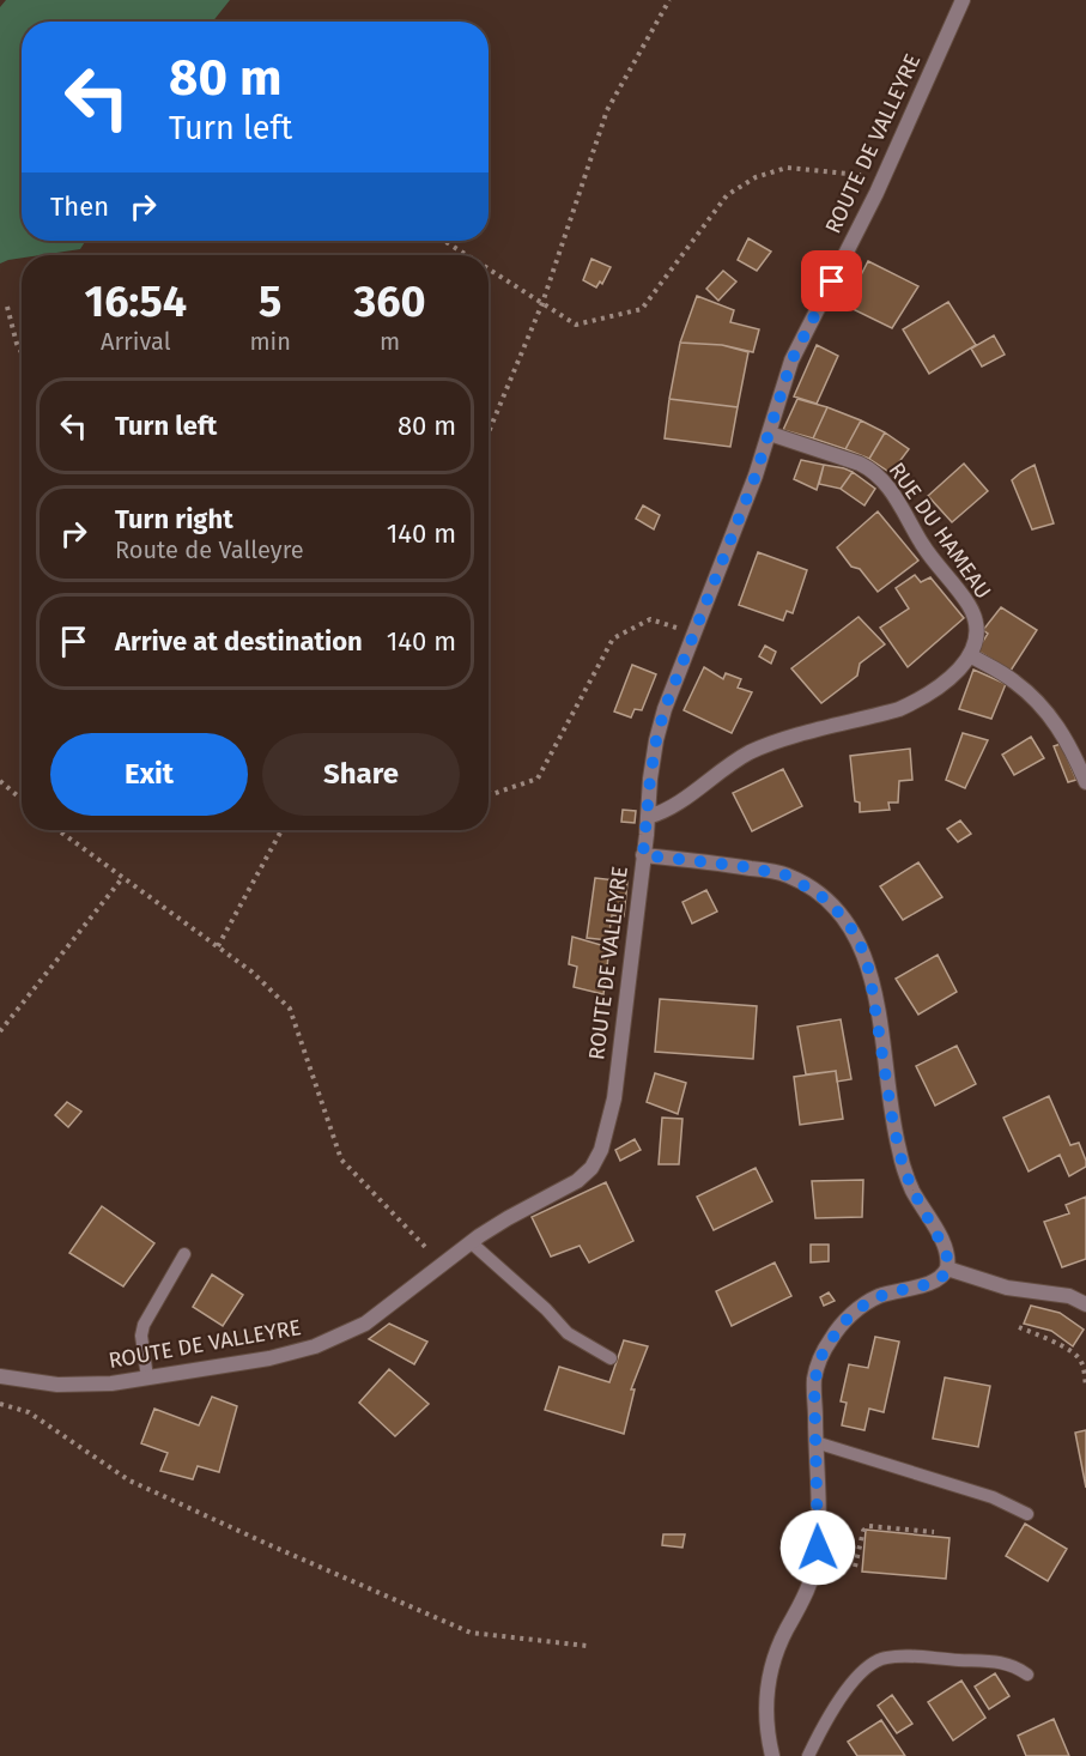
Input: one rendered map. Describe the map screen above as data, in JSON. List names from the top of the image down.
{
  "streets": {
    "street": ["ROUTE DE VALLEYRE", "RUE DU HAMEAU"]
  },
  "crossings": [
    ["ROUTE DE VALLEYRE", "RUE DU HAMEAU"]
  ],
  "page": {
    "turn": ["80 m", "Turn left"],
    "then": "Then",
    "eta": [
      "16:54",
      "Arrival",
      "5",
      "min",
      "360",
      "m"
    ],
    "list": [
      {
        "name": "Turn left",
        "value": "80 m"
      },
      {
        "name": "Turn right",
        "note": "Route de Valleyre",
        "value": "140 m"
      },
      {
        "name": "Arrive at destination",
        "value": "140 m"
      }
    ],
    "buttons": ["Exit", "Share"]
  }
}
